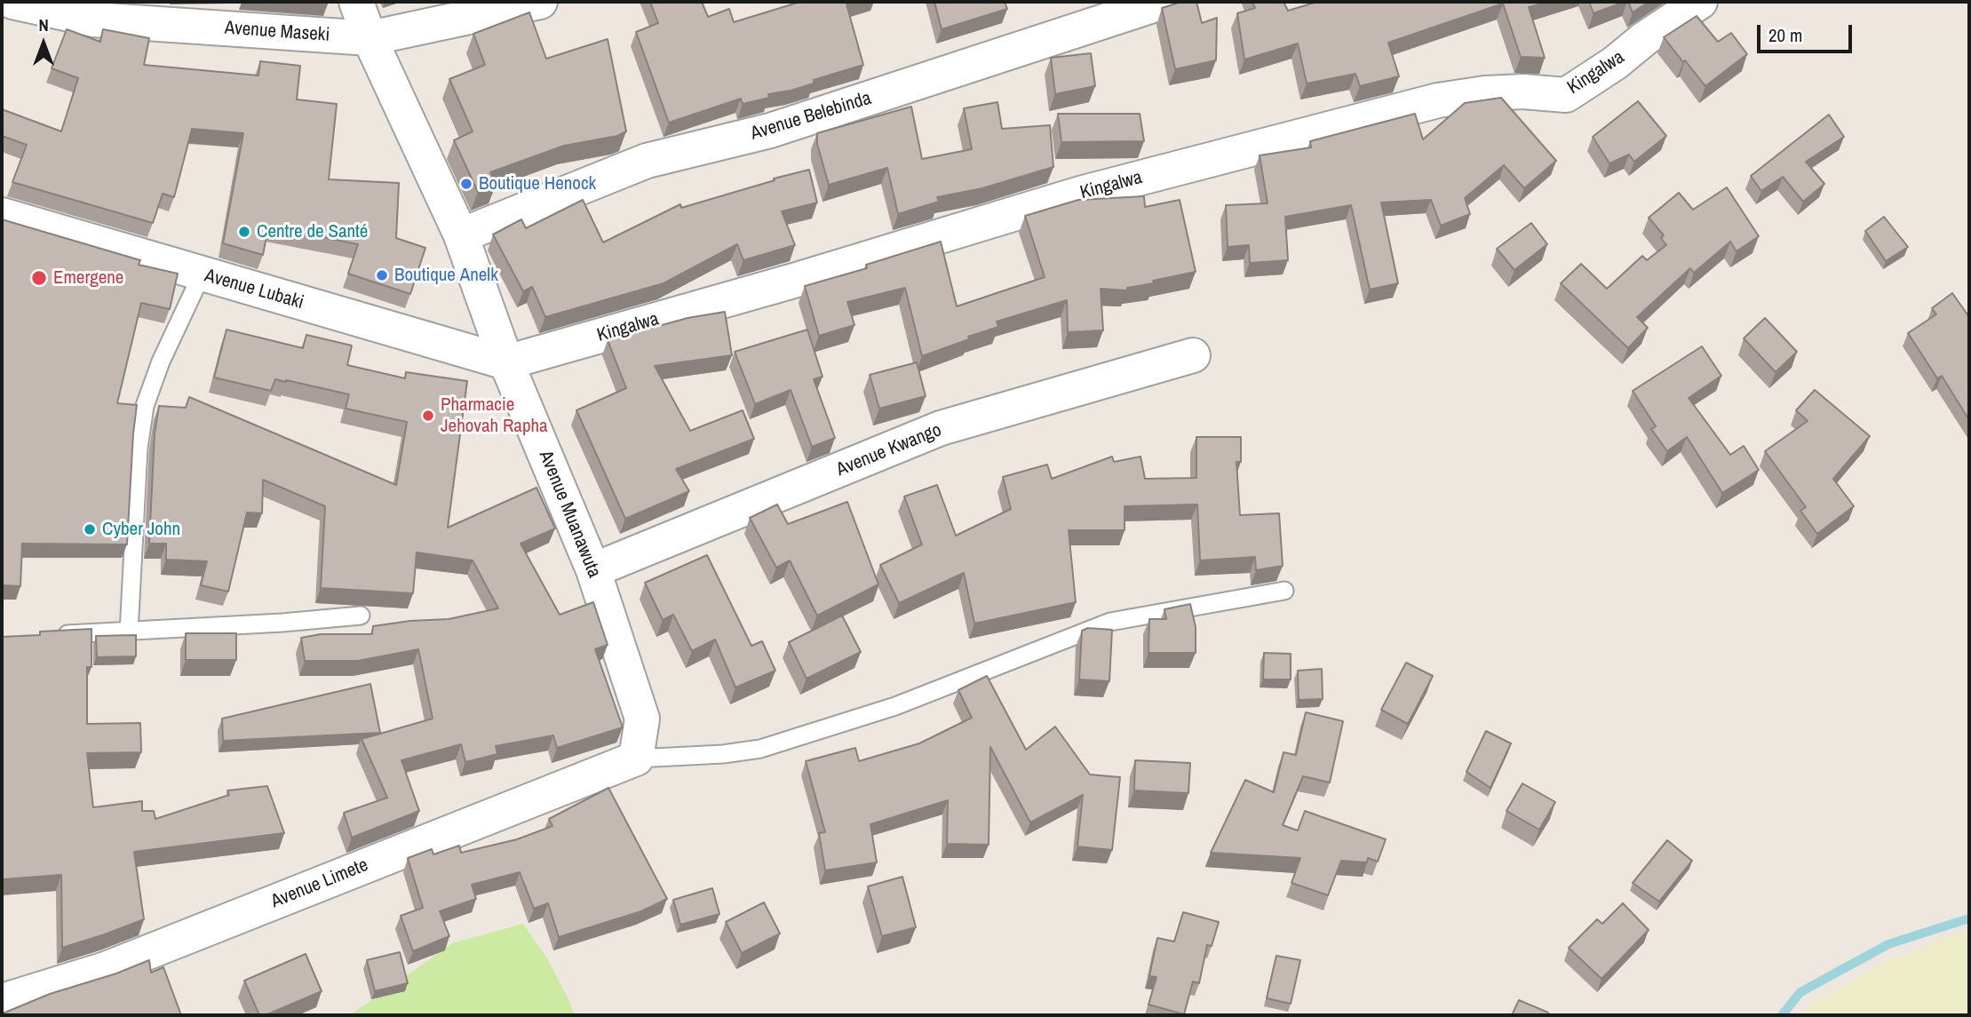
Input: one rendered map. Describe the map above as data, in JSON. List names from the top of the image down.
{
  "streets": {
    "street": [
      "Avenue Maseki",
      "Kingalwa",
      "Avenue Belebinda",
      "Avenue Lubaki",
      "Avenue Kwango",
      "Avenue Muanawuta",
      "Avenue Limete"
    ]
  },
  "crossings": [
    ["Avenue Maseki", "Avenue Muanawuta"],
    ["Kingalwa", "Avenue Lubaki"],
    ["Kingalwa", "Avenue Muanawuta"],
    ["Avenue Belebinda", "Avenue Muanawuta"],
    ["Avenue Lubaki", "Avenue Muanawuta"],
    ["Avenue Kwango", "Avenue Muanawuta"],
    ["Avenue Muanawuta", "Avenue Limete"]
  ],
  "places": [
    "Boutique Henock",
    "Centre de Santé",
    "Boutique Anelk",
    "Emergene",
    "Pharmacie Jehovah Rapha",
    "Cyber John"
  ],
  "scale_bar": "20 m",
  "north": "top"
}
